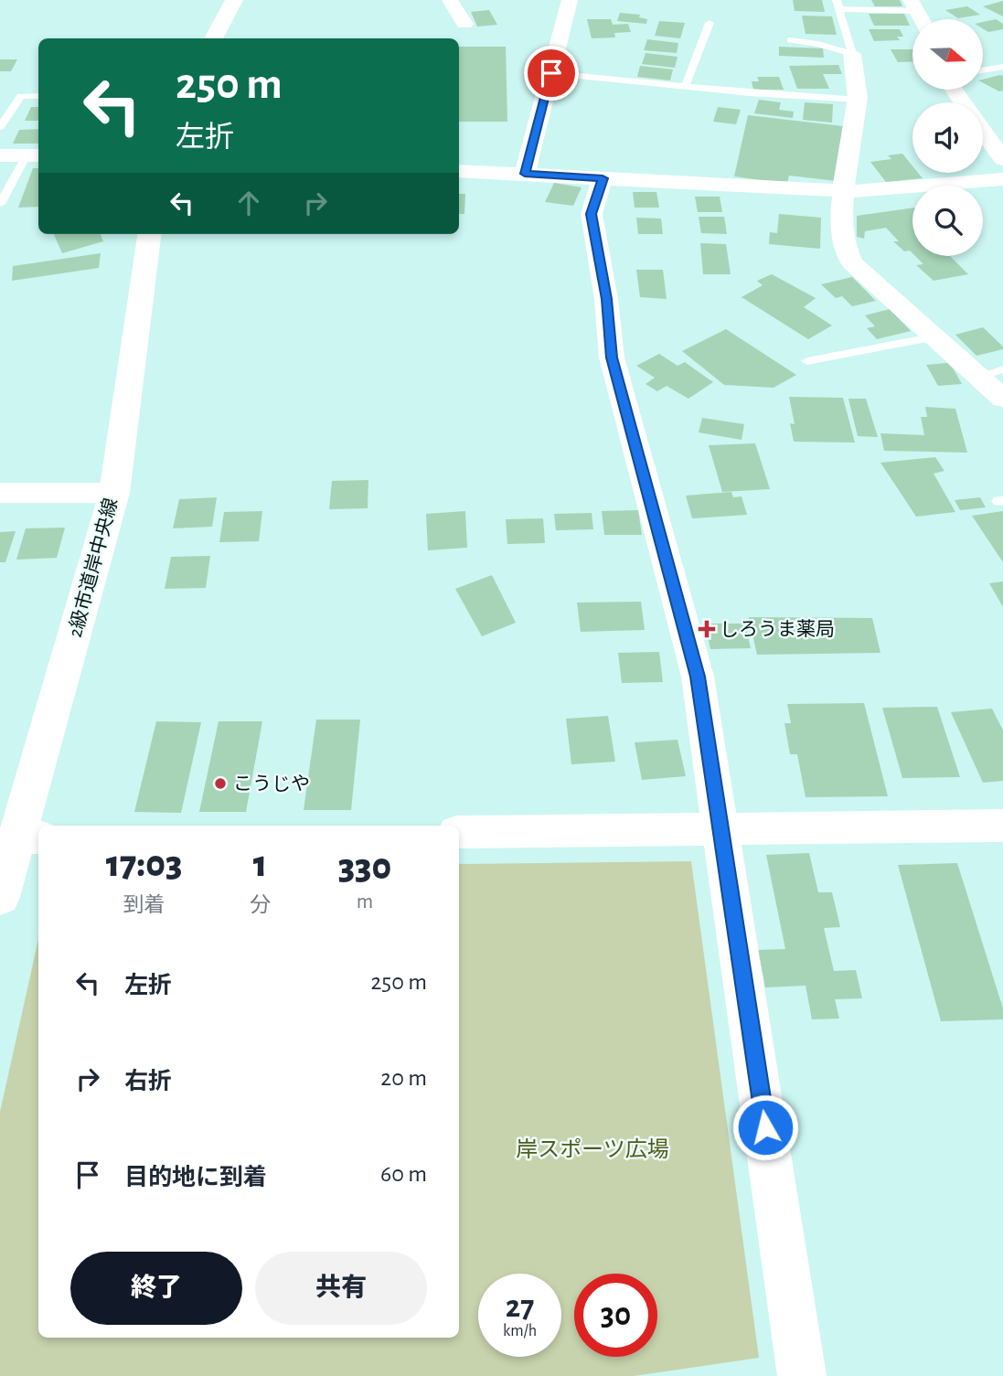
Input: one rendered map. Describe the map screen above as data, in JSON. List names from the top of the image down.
{
  "streets": {
    "street": ["2級市道岸中央線"]
  },
  "parks": ["岸スポーツ広場"],
  "places": {
    "health": ["しろうま薬局"],
    "other": ["こうじや"]
  },
  "north": "right",
  "page": {
    "turn": ["250 m", "左折"],
    "eta": [
      "17:03",
      "到着",
      "1",
      "分",
      "330",
      "m"
    ],
    "list": [
      {
        "name": "左折",
        "value": "250 m"
      },
      {
        "name": "右折",
        "value": "20 m"
      },
      {
        "name": "目的地に到着",
        "value": "60 m"
      }
    ],
    "buttons": ["終了", "共有"],
    "speed": "27 km/h",
    "limit": "30"
  }
}
